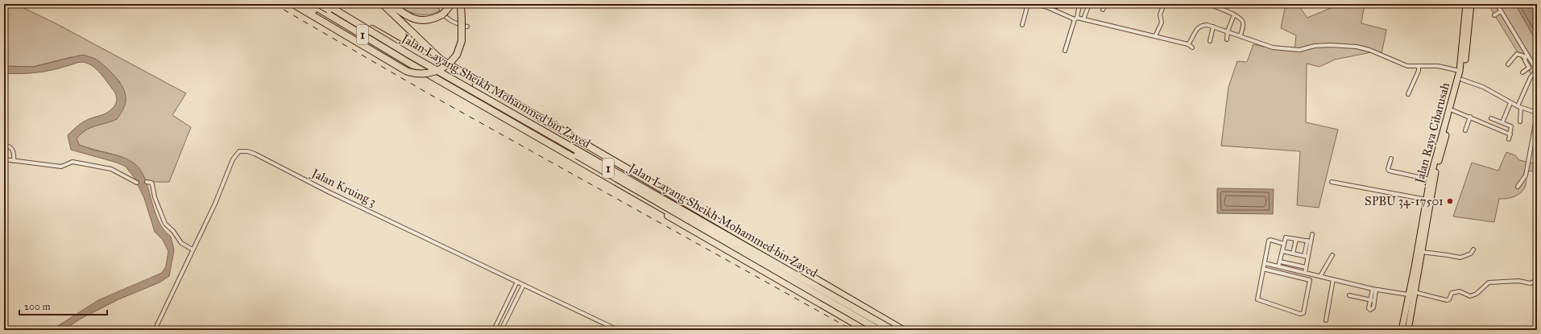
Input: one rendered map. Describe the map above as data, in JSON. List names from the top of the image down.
{
  "streets": {
    "highway": ["1", "Jalan Layang Sheikh Mohammed bin Zayed"],
    "main road": ["Jalan Raya Cibarusah"],
    "street": ["Jalan Kruing 3"]
  },
  "crossings": [
    ["1", "Jalan Layang Sheikh Mohammed bin Zayed"]
  ],
  "places": ["SPBU 34-17501"],
  "scale_bar": "200 m"
}
